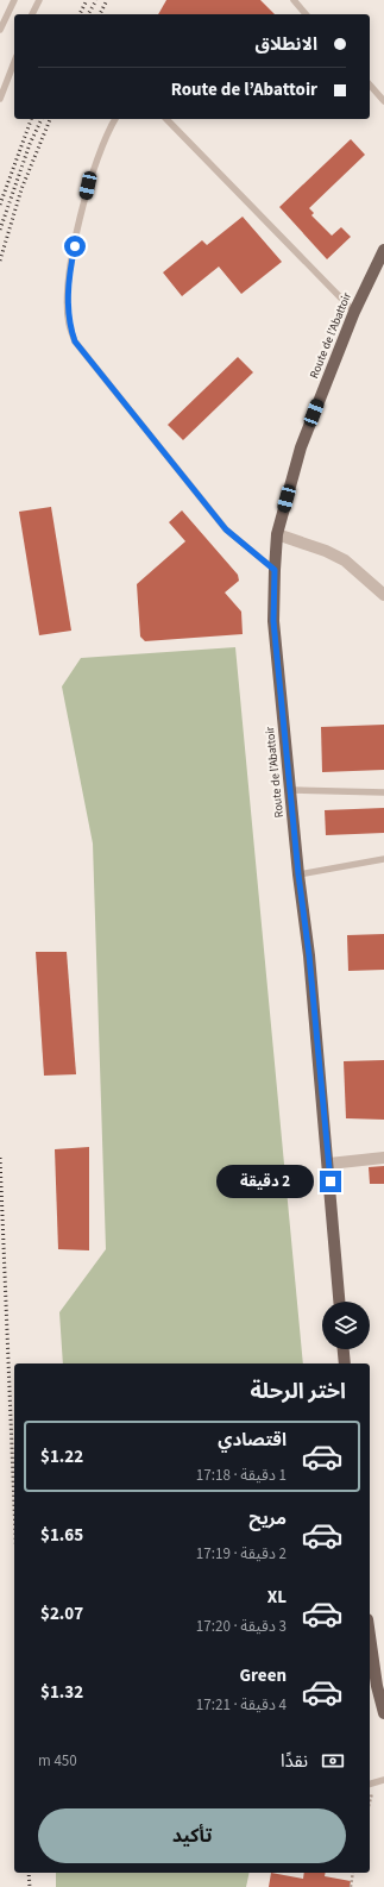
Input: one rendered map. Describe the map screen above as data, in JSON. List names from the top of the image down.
{
  "streets": {
    "main road": ["Route de l’Abattoir"]
  },
  "page": {
    "banner": ["الانطلاق", "Route de l’Abattoir"],
    "bubble": "2 دقيقة",
    "heading": "اختر الرحلة",
    "list": [
      {
        "name": "اقتصادي",
        "note": "1 دقيقة · 17:18",
        "value": "$1.22"
      },
      {
        "name": "مريح",
        "note": "2 دقيقة · 17:19",
        "value": "$1.65"
      },
      {
        "name": "XL",
        "note": "3 دقيقة · 17:20",
        "value": "$2.07"
      },
      {
        "name": "Green",
        "note": "4 دقيقة · 17:21",
        "value": "$1.32"
      }
    ],
    "pay": ["نقدًا", "450 m"],
    "buttons": "تأكيد"
  }
}
